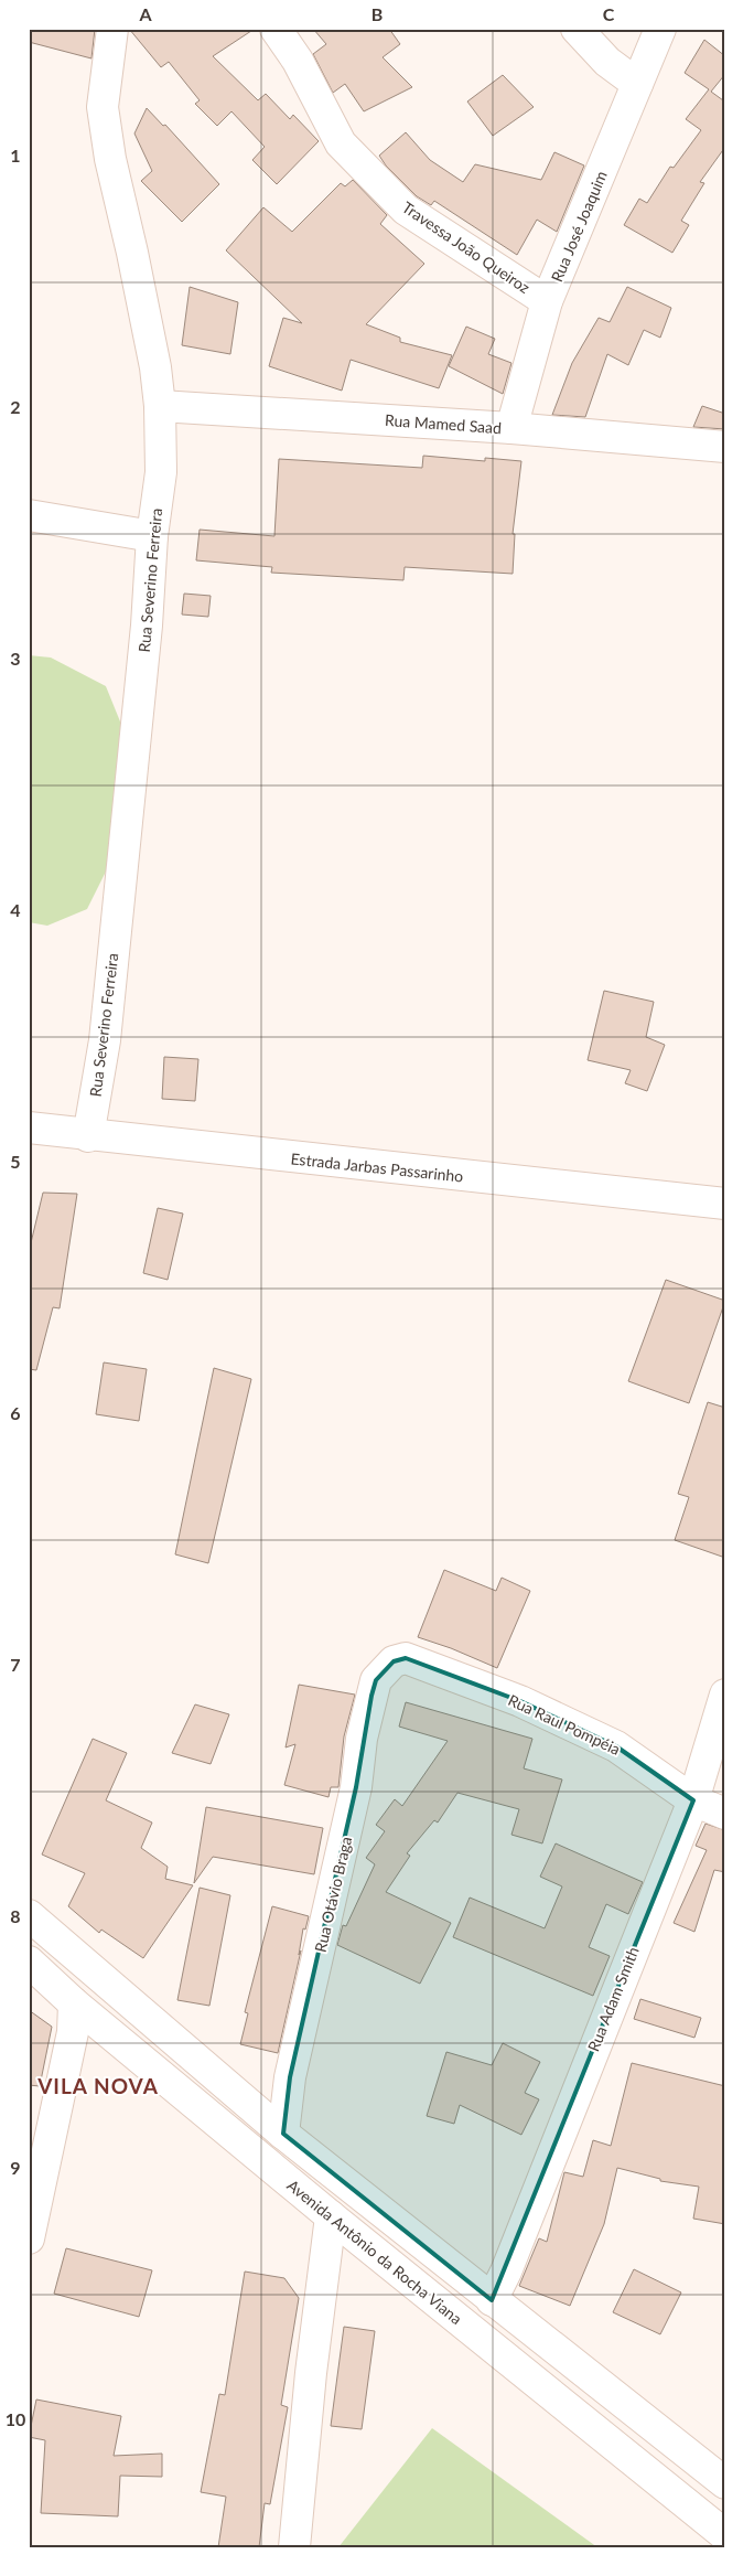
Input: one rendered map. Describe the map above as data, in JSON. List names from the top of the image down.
{
  "streets": {
    "street": [
      "Rua José Joaquim",
      "Travessa João Queiroz",
      "Rua Mamed Saad",
      "Rua Severino Ferreira",
      "Estrada Jarbas Passarinho",
      "Rua Raul Pompéia",
      "Rua Otávio Braga",
      "Rua Adam Smith",
      "Avenida Antônio da Rocha Viana"
    ]
  },
  "crossings": [
    ["Rua José Joaquim", "Travessa João Queiroz"],
    ["Rua José Joaquim", "Rua Mamed Saad"],
    ["Rua Mamed Saad", "Rua Severino Ferreira"],
    ["Rua Severino Ferreira", "Estrada Jarbas Passarinho"],
    ["Rua Raul Pompéia", "Rua Otávio Braga"],
    ["Rua Raul Pompéia", "Rua Adam Smith"]
  ],
  "districts": ["VILA NOVA"],
  "grid": {
    "columns": ["A", "B", "C"],
    "rows": [
      "1",
      "2",
      "3",
      "4",
      "5",
      "6",
      "7",
      "8",
      "9",
      "10"
    ]
  }
}
